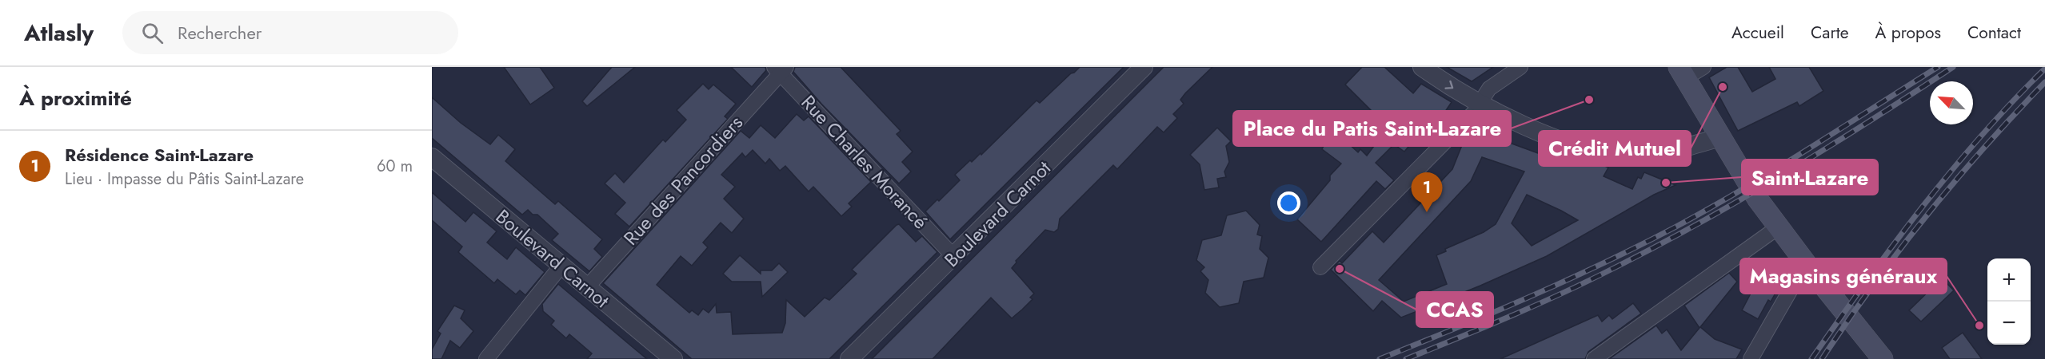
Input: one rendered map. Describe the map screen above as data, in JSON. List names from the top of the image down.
{
  "streets": {
    "street": ["Rue Charles Morancé", "Rue des Pancordiers", "Boulevard Carnot"]
  },
  "crossings": [
    ["Rue Charles Morancé", "Rue des Pancordiers"],
    ["Rue Charles Morancé", "Boulevard Carnot"],
    ["Rue des Pancordiers", "Boulevard Carnot"]
  ],
  "places": [
    "Crédit Mutuel",
    "Place du Patis Saint-Lazare",
    "Saint-Lazare",
    "CCAS",
    "Magasins généraux"
  ],
  "north": "top left",
  "page": {
    "header": "Atlasly",
    "search": "Rechercher",
    "nav": [
      "Accueil",
      "Carte",
      "À propos",
      "Contact"
    ],
    "heading": "À proximité",
    "list": [
      {
        "mark": "1",
        "name": "Résidence Saint-Lazare",
        "note": "Lieu · Impasse du Pâtis Saint-Lazare",
        "value": "60 m"
      }
    ],
    "pins": "1",
    "map_buttons": ["+", "−"]
  }
}
